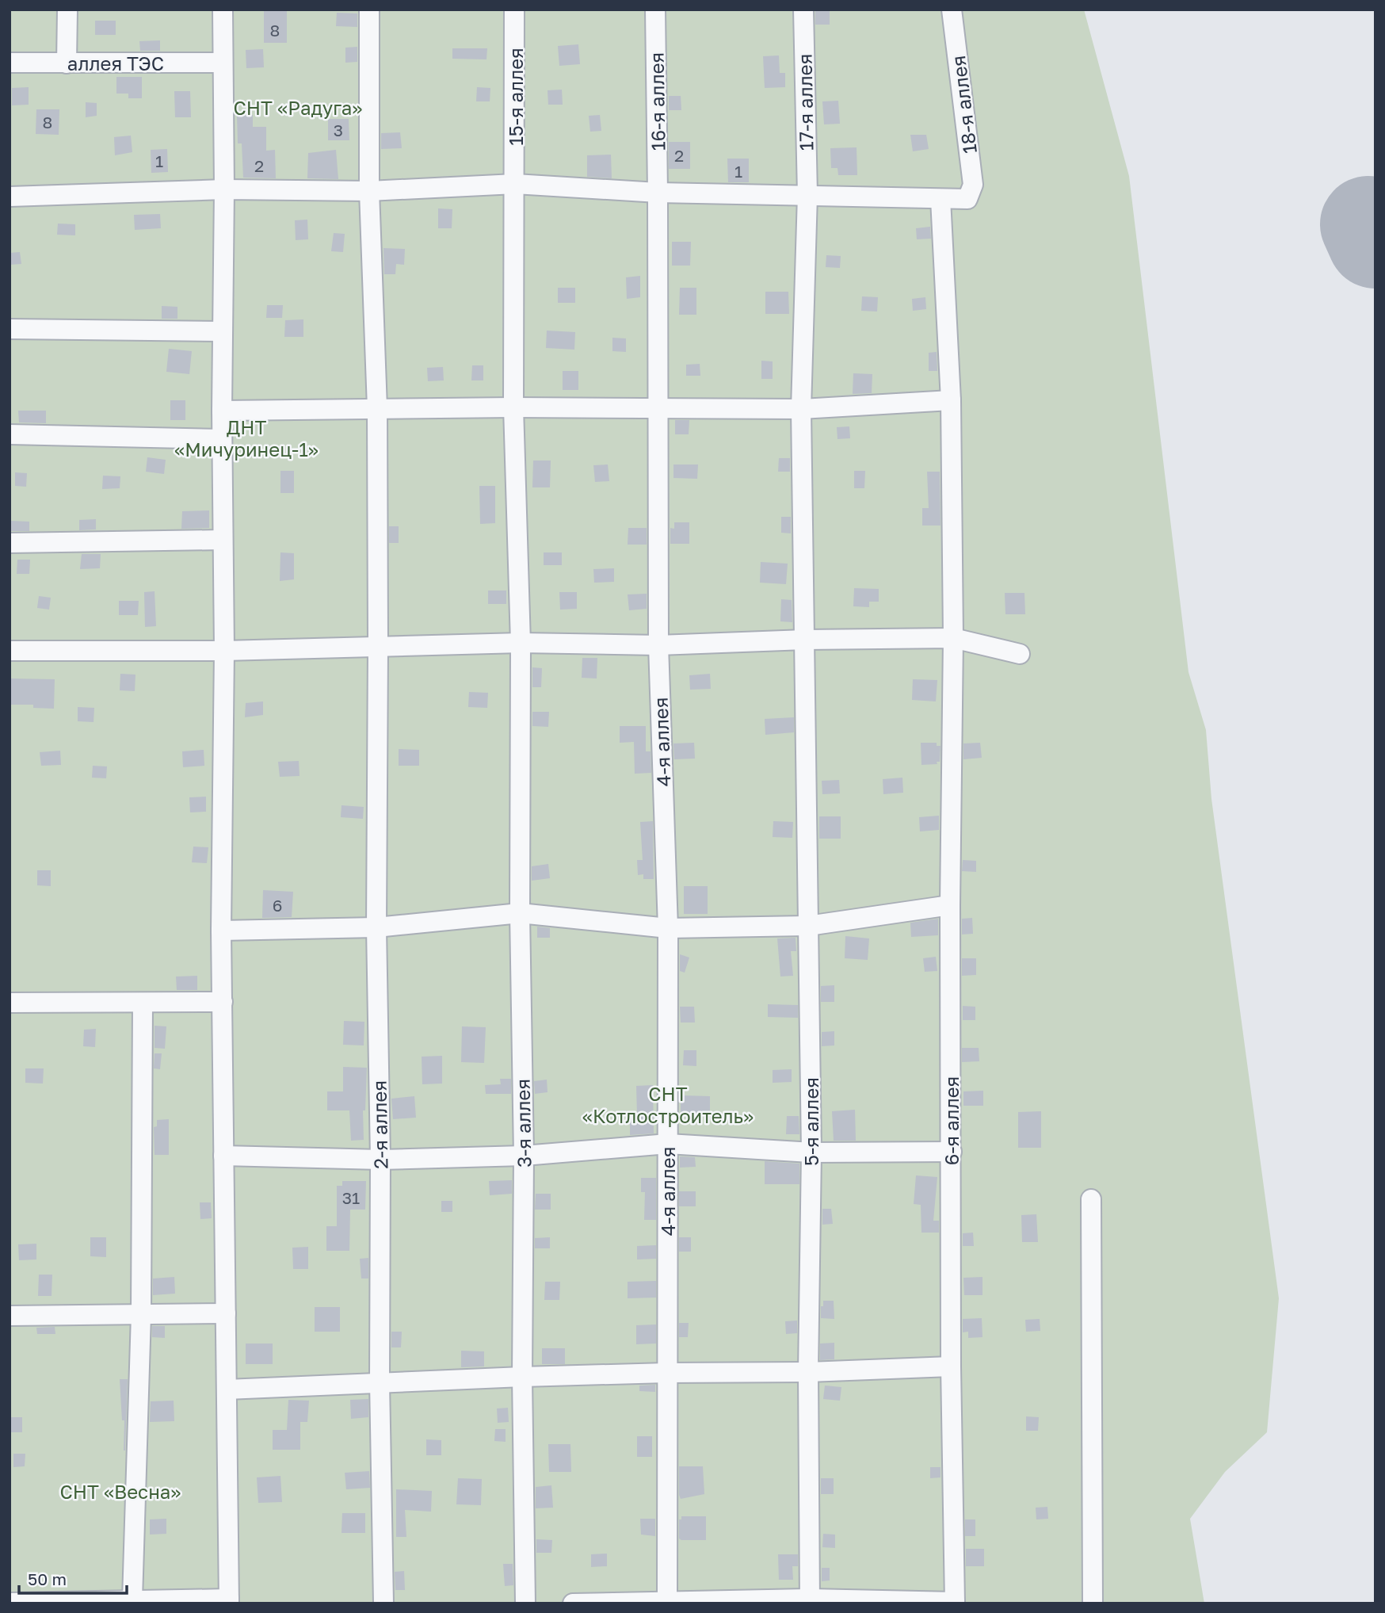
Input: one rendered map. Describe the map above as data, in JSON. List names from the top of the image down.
{
  "streets": {
    "street": [
      "аллея ТЭС",
      "15-я аллея",
      "16-я аллея",
      "17-я аллея",
      "18-я аллея",
      "4-я аллея",
      "6-я аллея",
      "5-я аллея",
      "3-я аллея",
      "2-я аллея"
    ]
  },
  "crossings": [
    ["15-я аллея", "3-я аллея"],
    ["16-я аллея", "4-я аллея"],
    ["17-я аллея", "5-я аллея"],
    ["18-я аллея", "6-я аллея"]
  ],
  "parks": [
    "СНТ «Радуга»",
    "ДНТ «Мичуринец-1»",
    "СНТ «Котлостроитель»",
    "СНТ «Весна»"
  ],
  "house_numbers": [
    "8",
    "8",
    "3",
    "2",
    "1",
    "2",
    "1",
    "6",
    "31"
  ],
  "scale_bar": "50 m"
}
